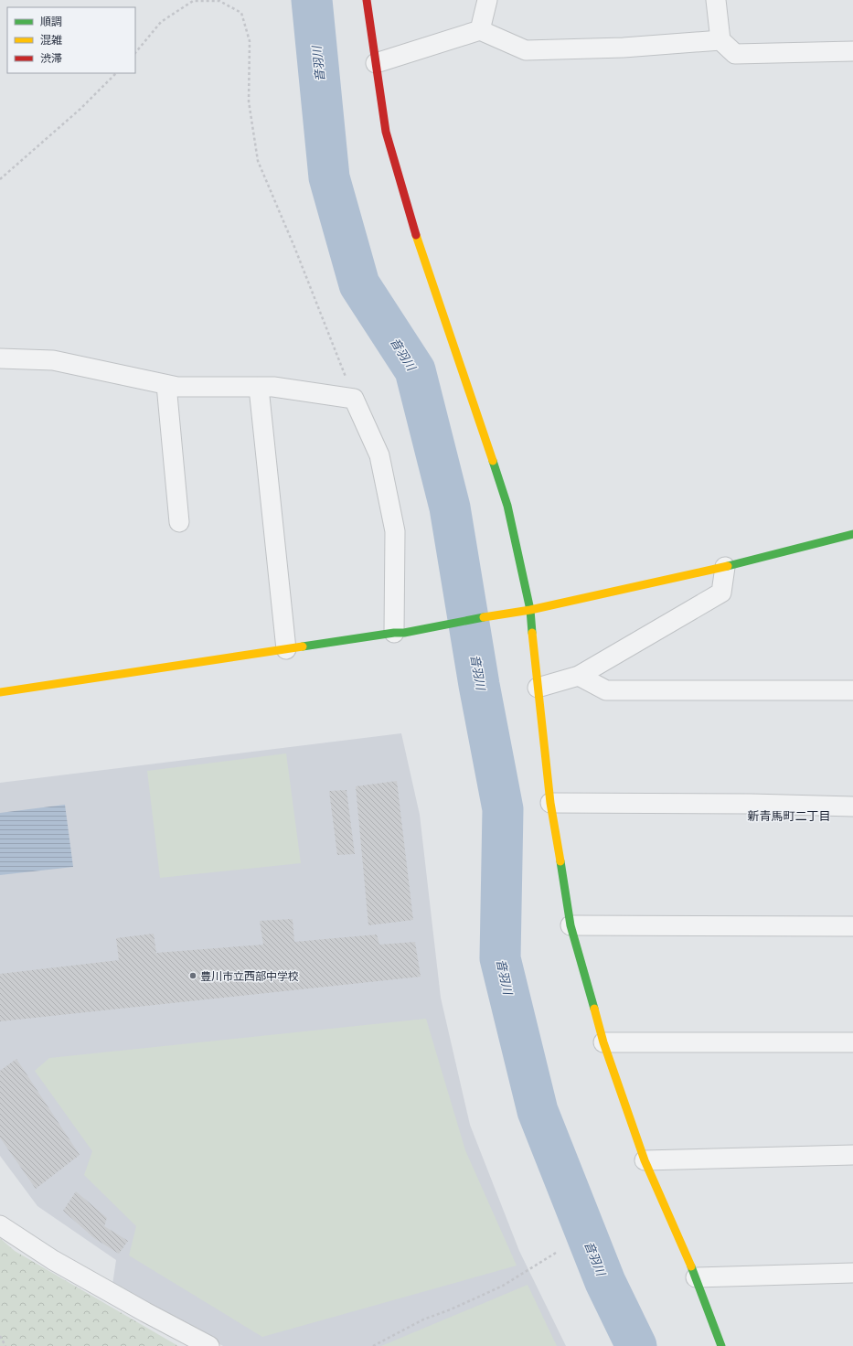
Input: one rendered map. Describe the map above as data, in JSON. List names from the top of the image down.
{
  "districts": ["新青馬町二丁目"],
  "water": ["音羽川"],
  "places": ["豊川市立西部中学校"],
  "legend": ["順調", "混雑", "渋滞"]
}
